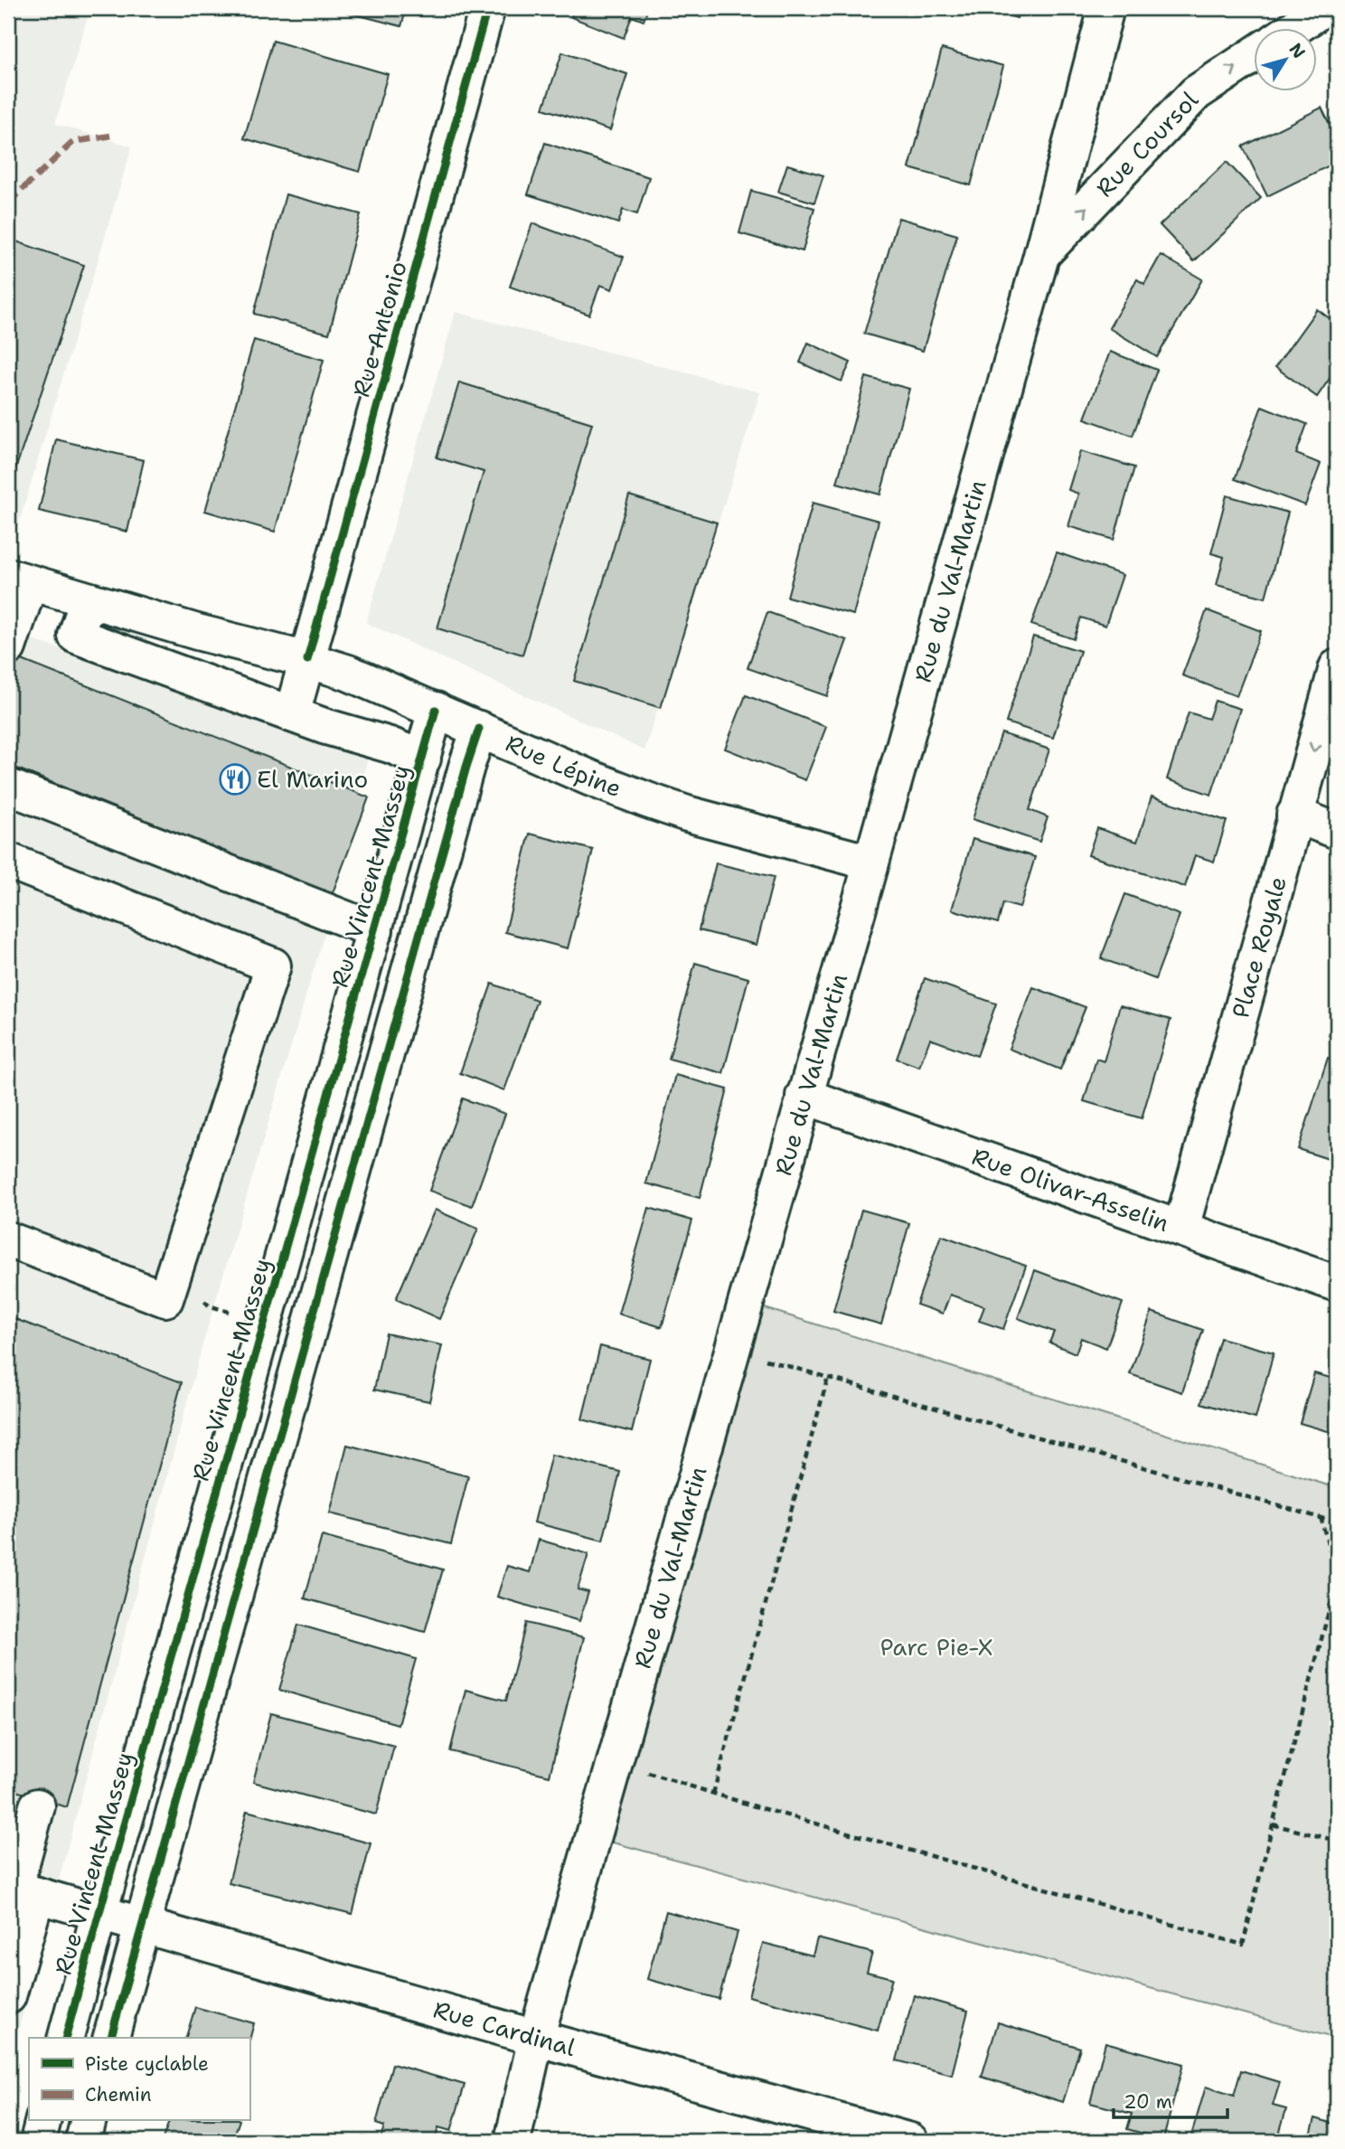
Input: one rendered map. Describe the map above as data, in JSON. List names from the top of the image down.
{
  "streets": {
    "street": [
      "Rue Coursol",
      "Rue Antonio",
      "Rue du Val-Martin",
      "Rue Lépine",
      "Rue Vincent Massey",
      "Place Royale",
      "Rue Olivar-Asselin",
      "Rue Cardinal"
    ]
  },
  "crossings": [
    ["Rue Coursol", "Rue du Val-Martin"],
    ["Rue Antonio", "Rue Lépine"],
    ["Rue du Val-Martin", "Rue Lépine"],
    ["Rue du Val-Martin", "Rue Olivar-Asselin"],
    ["Rue du Val-Martin", "Rue Cardinal"],
    ["Rue Lépine", "Rue Vincent Massey"],
    ["Rue Vincent Massey", "Rue Cardinal"],
    ["Place Royale", "Rue Olivar-Asselin"]
  ],
  "one_way": ["Rue Coursol"],
  "parks": ["Parc Pie-X"],
  "places": {
    "restaurant": ["El Marino"]
  },
  "legend": ["Piste cyclable", "Chemin"],
  "scale_bar": "20 m",
  "north": "top right"
}
